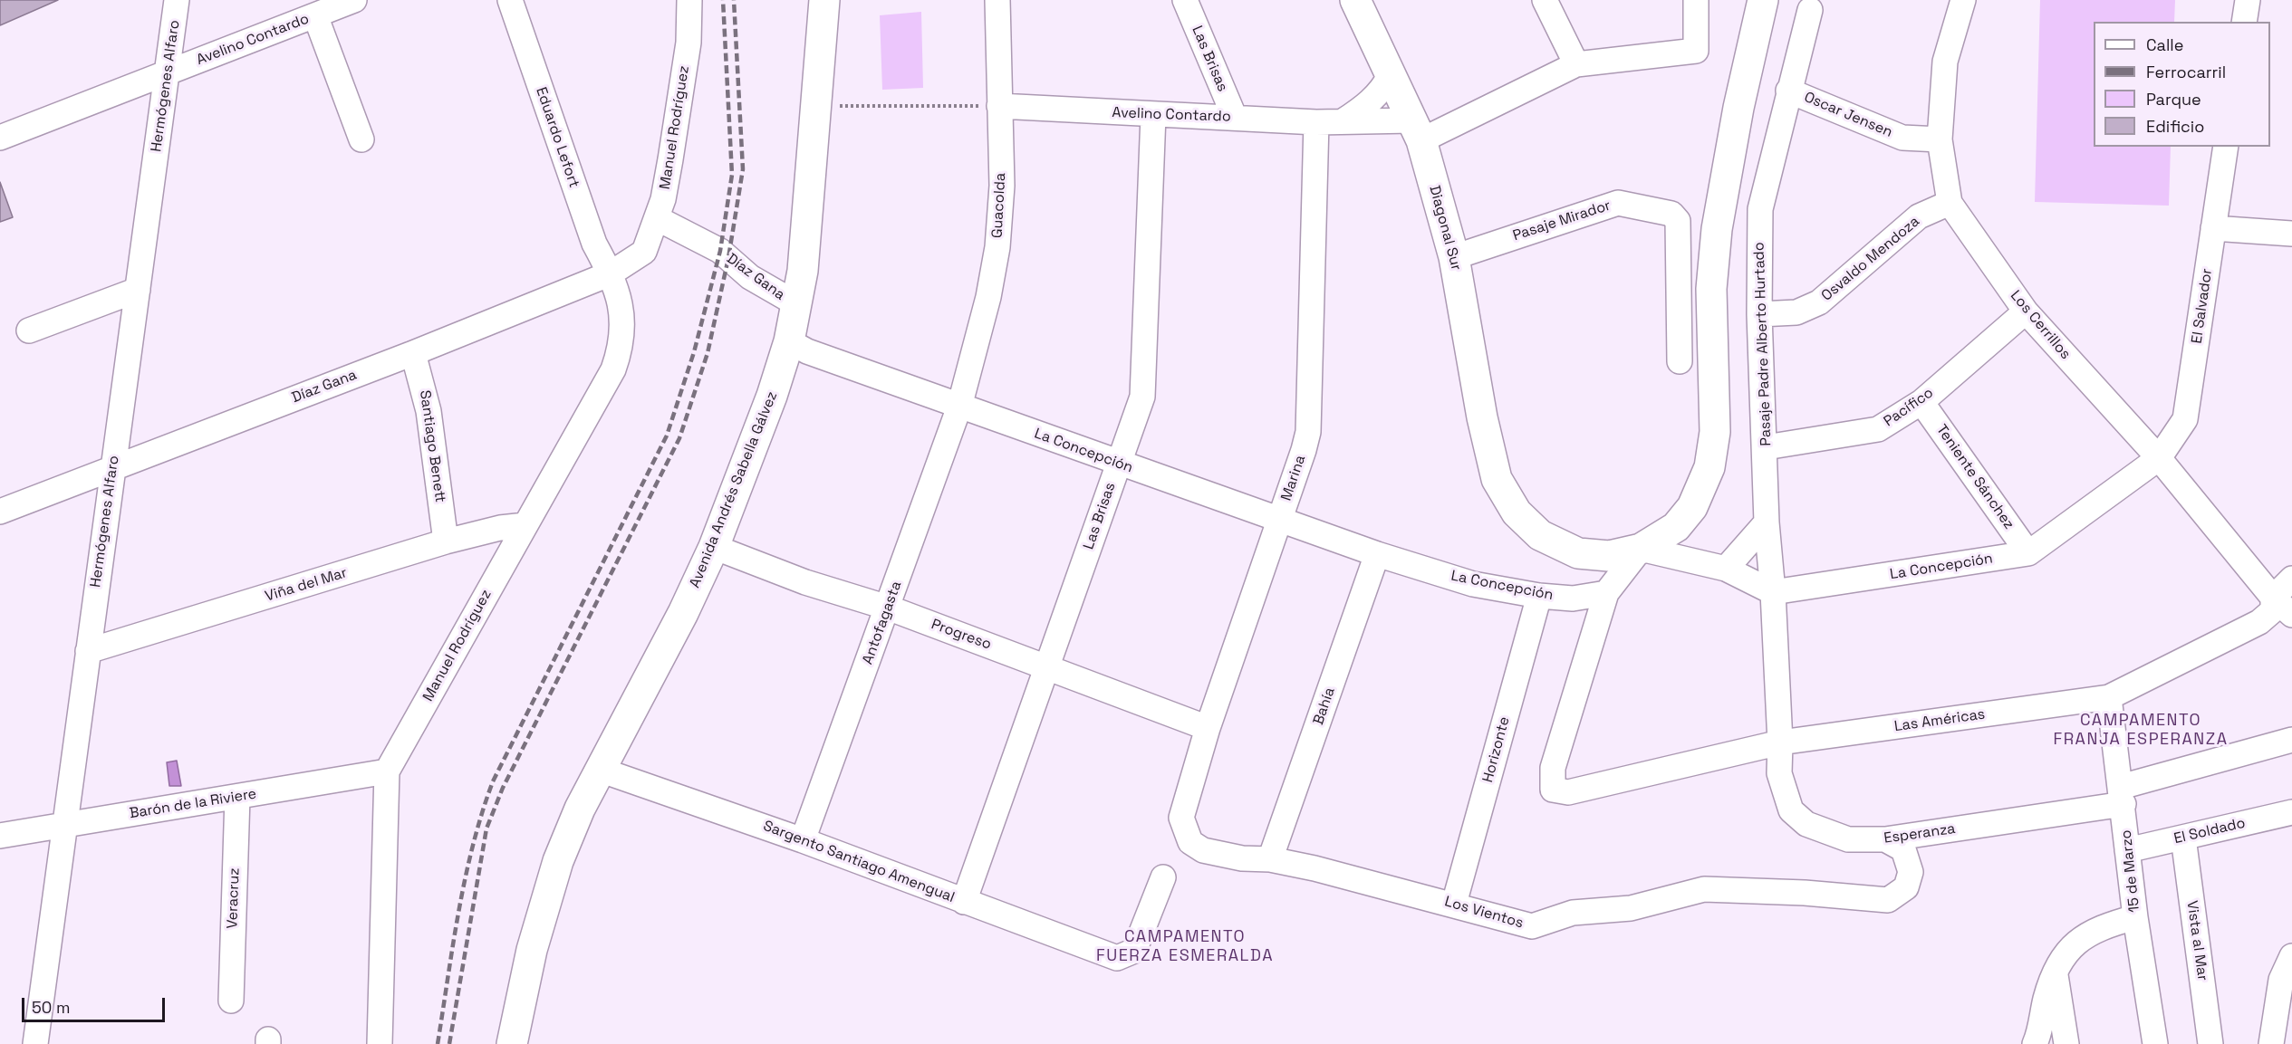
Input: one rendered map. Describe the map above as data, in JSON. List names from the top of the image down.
{
  "streets": {
    "main road": ["Diagonal Sur", "Avenida Andrés Sabella Gálvez"],
    "street": [
      "Avelino Contardo",
      "Las Brisas",
      "Hermógenes Alfaro",
      "Oscar Jensen",
      "Manuel Rodríguez",
      "Eduardo Lefort",
      "Guacolda",
      "Pasaje Mirador",
      "Osvaldo Mendoza",
      "Díaz Gana",
      "El Salvador",
      "Los Cerrillos",
      "Pasaje Padre Alberto Hurtado",
      "Pacífico",
      "Santiago Benett",
      "La Concepción",
      "Teniente Sánchez",
      "Marina",
      "Viña del Mar",
      "Antofagasta",
      "Progreso",
      "Bahía",
      "Las Américas",
      "Horizonte",
      "Barón de la Riviere",
      "El Soldado",
      "Esperanza",
      "Sargento Santiago Amengual",
      "15 de Marzo",
      "Veracruz",
      "Los Vientos",
      "Vista al Mar"
    ]
  },
  "crossings": [
    ["Avelino Contardo", "Las Brisas"],
    ["Avelino Contardo", "Hermógenes Alfaro"],
    ["Avelino Contardo", "Guacolda"],
    ["Avelino Contardo", "Diagonal Sur"],
    ["Avelino Contardo", "Marina"],
    ["Las Brisas", "La Concepción"],
    ["Las Brisas", "Progreso"],
    ["Las Brisas", "Sargento Santiago Amengual"],
    ["Hermógenes Alfaro", "Díaz Gana"],
    ["Hermógenes Alfaro", "Viña del Mar"],
    ["Hermógenes Alfaro", "Barón de la Riviere"],
    ["Oscar Jensen", "Los Cerrillos"],
    ["Oscar Jensen", "Pasaje Padre Alberto Hurtado"],
    ["Manuel Rodríguez", "Eduardo Lefort"],
    ["Manuel Rodríguez", "Díaz Gana"],
    ["Manuel Rodríguez", "Viña del Mar"],
    ["Manuel Rodríguez", "Barón de la Riviere"],
    ["Eduardo Lefort", "Díaz Gana"],
    ["Guacolda", "La Concepción"],
    ["Guacolda", "Antofagasta"],
    ["Pasaje Mirador", "Diagonal Sur"],
    ["Osvaldo Mendoza", "Los Cerrillos"],
    ["Osvaldo Mendoza", "Pasaje Padre Alberto Hurtado"],
    ["Díaz Gana", "Santiago Benett"],
    ["Díaz Gana", "Avenida Andrés Sabella Gálvez"],
    ["El Salvador", "Los Cerrillos"],
    ["El Salvador", "La Concepción"],
    ["Los Cerrillos", "Pacífico"],
    ["Los Cerrillos", "La Concepción"],
    ["Los Cerrillos", "Las Américas"],
    ["Pasaje Padre Alberto Hurtado", "Pacífico"],
    ["Pasaje Padre Alberto Hurtado", "La Concepción"],
    ["Pasaje Padre Alberto Hurtado", "Las Américas"],
    ["Pasaje Padre Alberto Hurtado", "Esperanza"],
    ["Pacífico", "Teniente Sánchez"],
    ["Santiago Benett", "Viña del Mar"],
    ["La Concepción", "Teniente Sánchez"],
    ["La Concepción", "Marina"],
    ["La Concepción", "Avenida Andrés Sabella Gálvez"],
    ["La Concepción", "Antofagasta"],
    ["La Concepción", "Bahía"],
    ["La Concepción", "Las Américas"],
    ["La Concepción", "Horizonte"],
    ["Marina", "Progreso"],
    ["Marina", "Los Vientos"],
    ["Avenida Andrés Sabella Gálvez", "Progreso"],
    ["Avenida Andrés Sabella Gálvez", "Sargento Santiago Amengual"],
    ["Antofagasta", "Progreso"],
    ["Antofagasta", "Sargento Santiago Amengual"],
    ["Bahía", "Los Vientos"],
    ["Las Américas", "Esperanza"],
    ["Las Américas", "15 de Marzo"],
    ["Horizonte", "Los Vientos"],
    ["Barón de la Riviere", "Veracruz"],
    ["El Soldado", "15 de Marzo"],
    ["El Soldado", "Vista al Mar"],
    ["Esperanza", "15 de Marzo"],
    ["Esperanza", "Los Vientos"]
  ],
  "districts": ["CAMPAMENTO FRANJA ESPERANZA", "CAMPAMENTO FUERZA ESMERALDA"],
  "legend": [
    "Calle",
    "Ferrocarril",
    "Parque",
    "Edificio"
  ],
  "scale_bar": "50 m"
}
